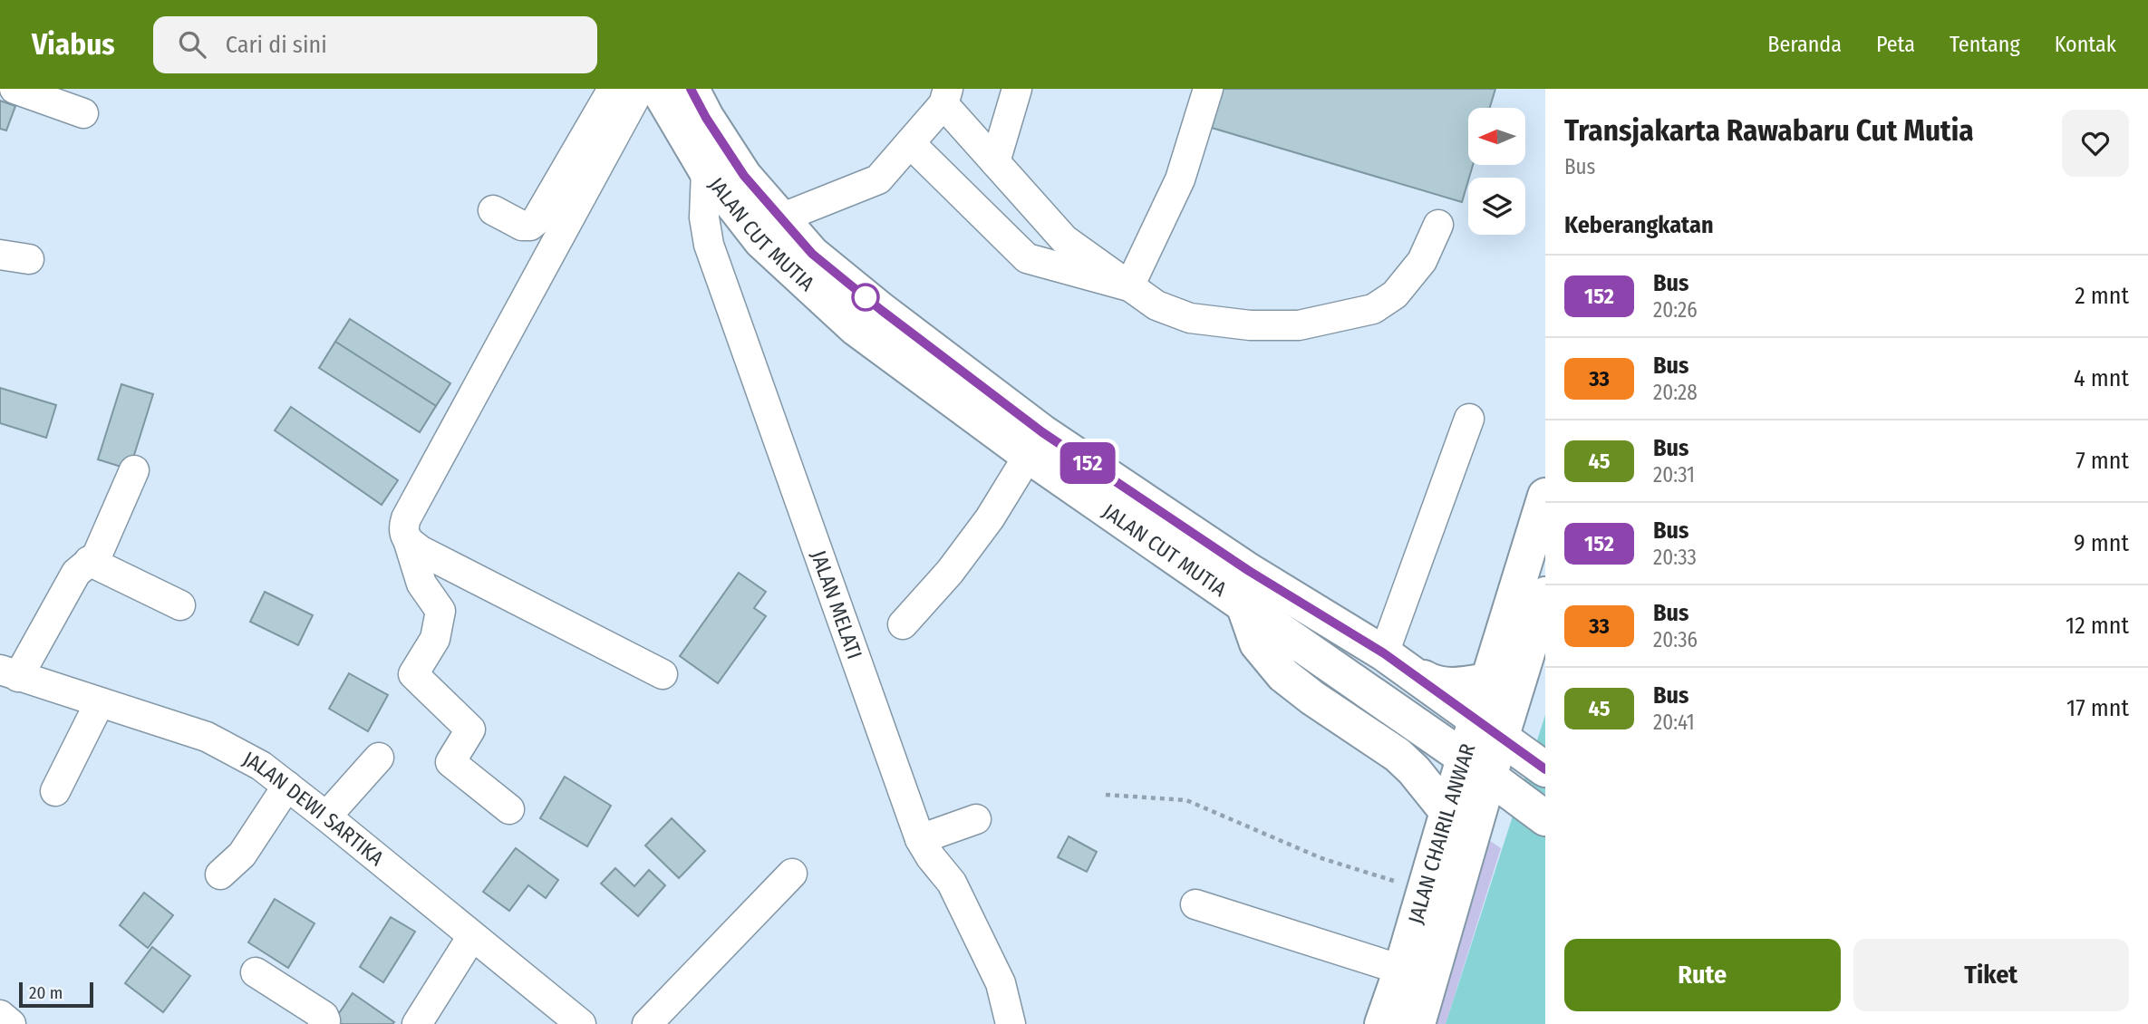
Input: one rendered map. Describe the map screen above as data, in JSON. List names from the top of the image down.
{
  "streets": {
    "main road": ["JALAN CUT MUTIA", "JALAN CHAIRIL ANWAR"],
    "street": ["JALAN MELATI", "JALAN DEWI SARTIKA"]
  },
  "crossings": [
    ["JALAN CUT MUTIA", "JALAN MELATI"],
    ["JALAN CUT MUTIA", "JALAN CHAIRIL ANWAR"]
  ],
  "lines": ["bus line 152"],
  "scale_bar": "20 m",
  "north": "left",
  "page": {
    "header": "Viabus",
    "search": "Cari di sini",
    "nav": [
      "Beranda",
      "Peta",
      "Tentang",
      "Kontak"
    ],
    "on_map": "152",
    "heading": [
      ["Transjakarta Rawabaru Cut Mutia", "Bus"],
      "Keberangkatan"
    ],
    "list": [
      {
        "mark": "152",
        "name": "Bus",
        "note": "20:26",
        "value": "2 mnt"
      },
      {
        "mark": "33",
        "name": "Bus",
        "note": "20:28",
        "value": "4 mnt"
      },
      {
        "mark": "45",
        "name": "Bus",
        "note": "20:31",
        "value": "7 mnt"
      },
      {
        "mark": "152",
        "name": "Bus",
        "note": "20:33",
        "value": "9 mnt"
      },
      {
        "mark": "33",
        "name": "Bus",
        "note": "20:36",
        "value": "12 mnt"
      },
      {
        "mark": "45",
        "name": "Bus",
        "note": "20:41",
        "value": "17 mnt"
      }
    ],
    "buttons": ["Rute", "Tiket"],
    "scale": "20 m"
  }
}
